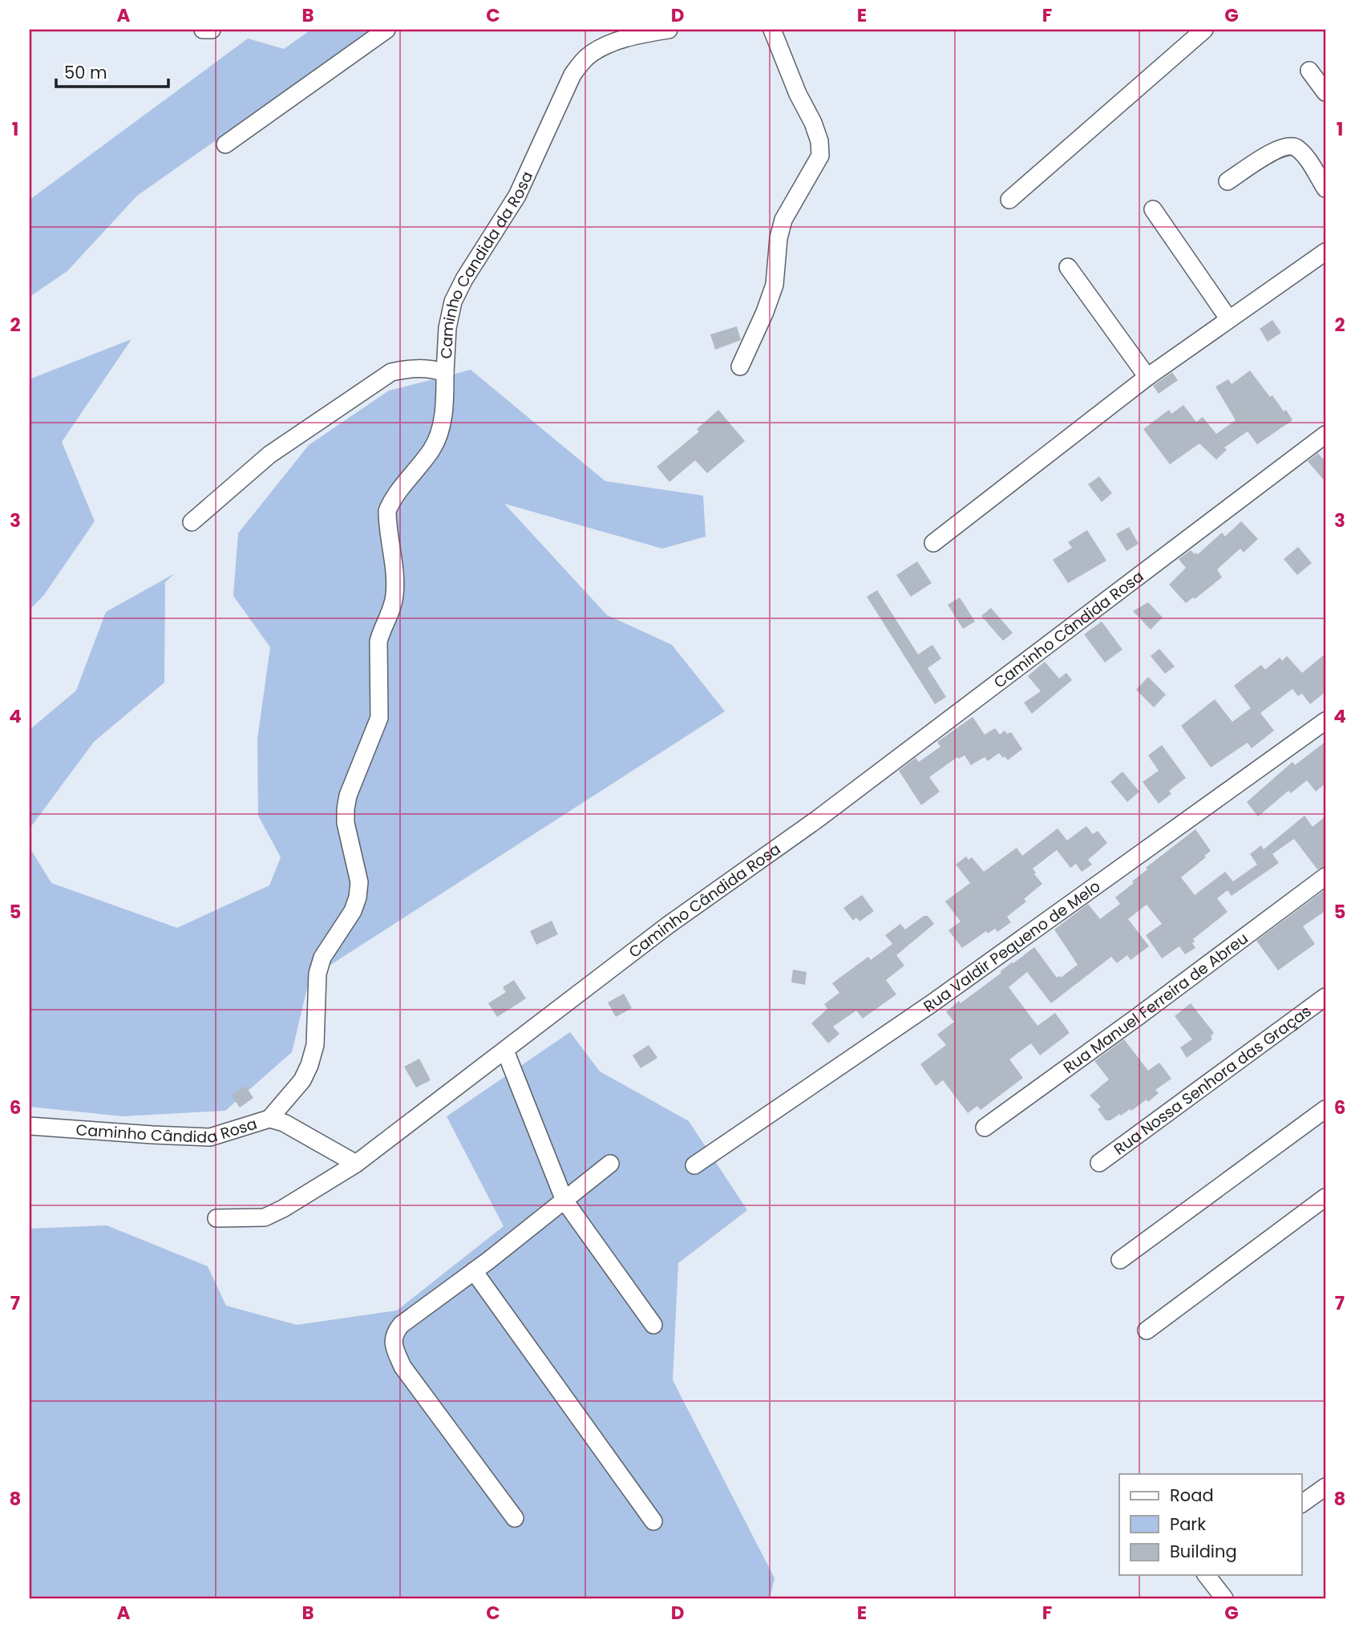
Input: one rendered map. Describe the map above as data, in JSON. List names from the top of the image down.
{
  "streets": {
    "street": [
      "Caminho Candida da Rosa",
      "Caminho Cândida Rosa",
      "Rua Valdir Pequeno de Melo",
      "Rua Manuel Ferreira de Abreu",
      "Rua Nossa Senhora das Graças"
    ]
  },
  "legend": ["Road", "Park", "Building"],
  "scale_bar": "50 m",
  "grid": {
    "columns": [
      "A",
      "B",
      "C",
      "D",
      "E",
      "F",
      "G"
    ],
    "rows": [
      "1",
      "2",
      "3",
      "4",
      "5",
      "6",
      "7",
      "8"
    ]
  }
}
